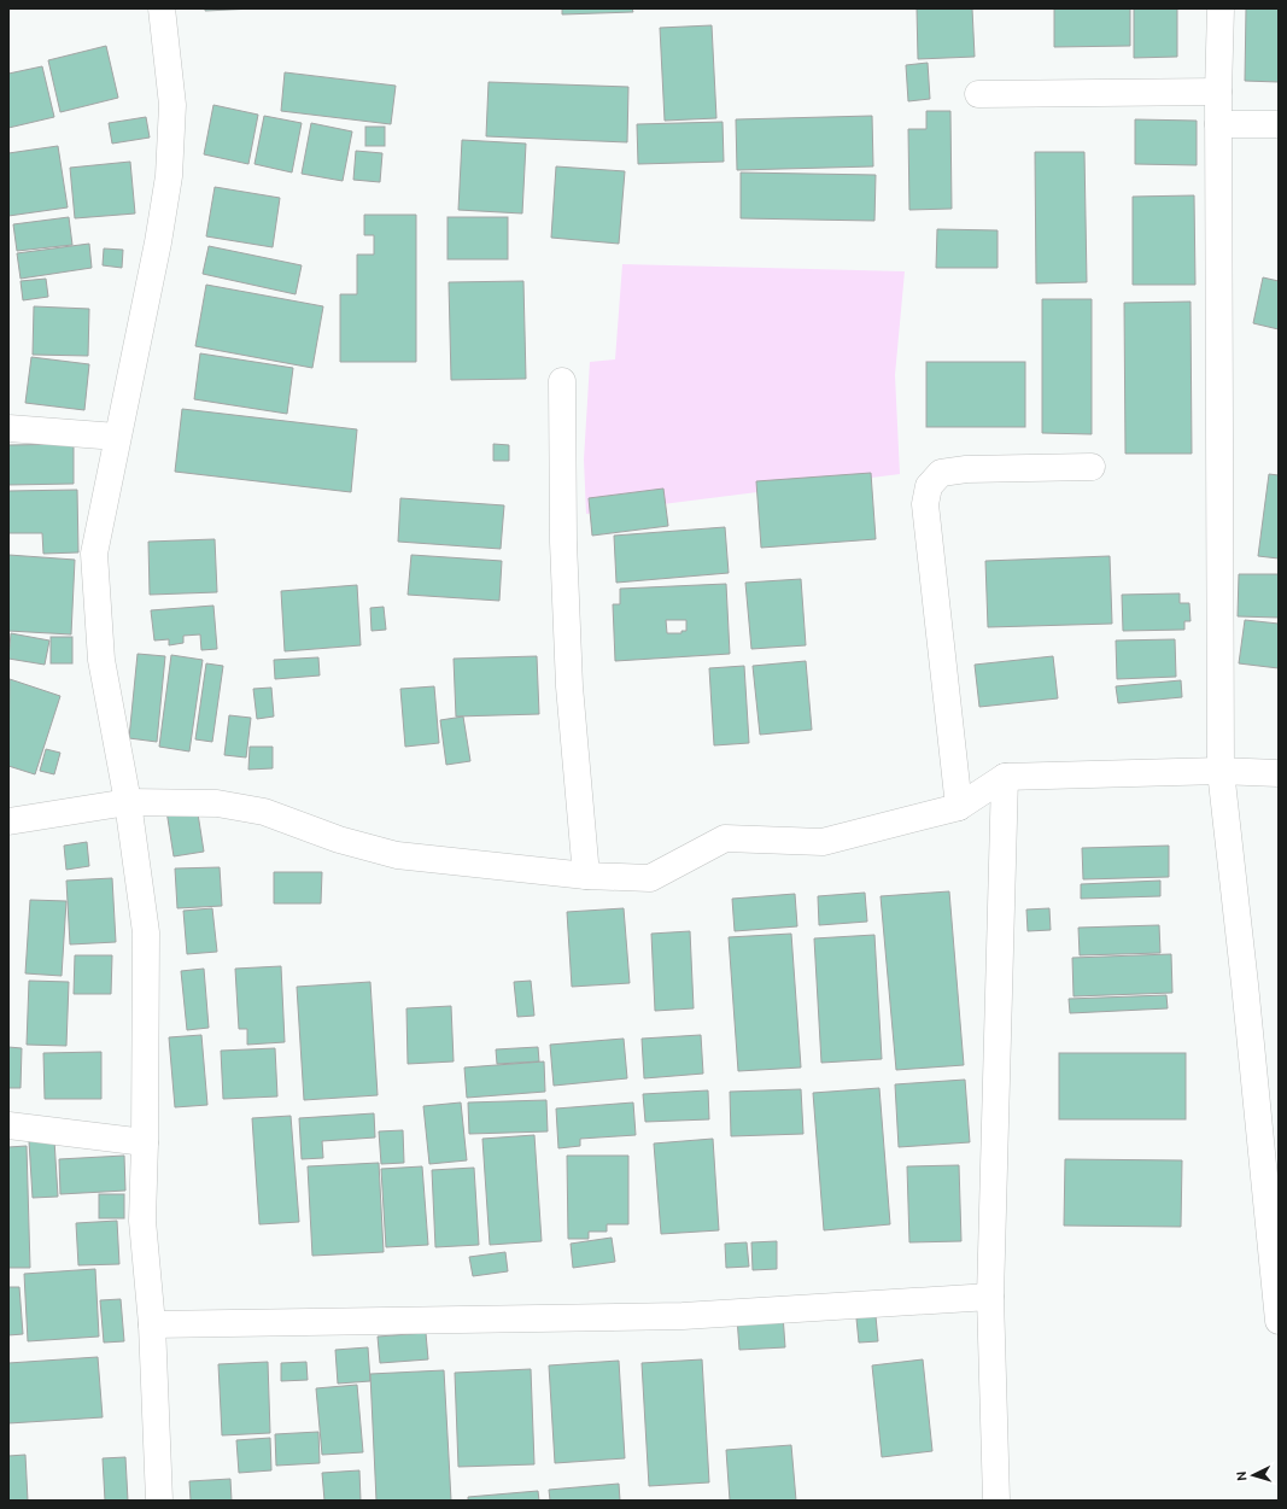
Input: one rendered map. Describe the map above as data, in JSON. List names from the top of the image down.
{
  "north": "left"
}
